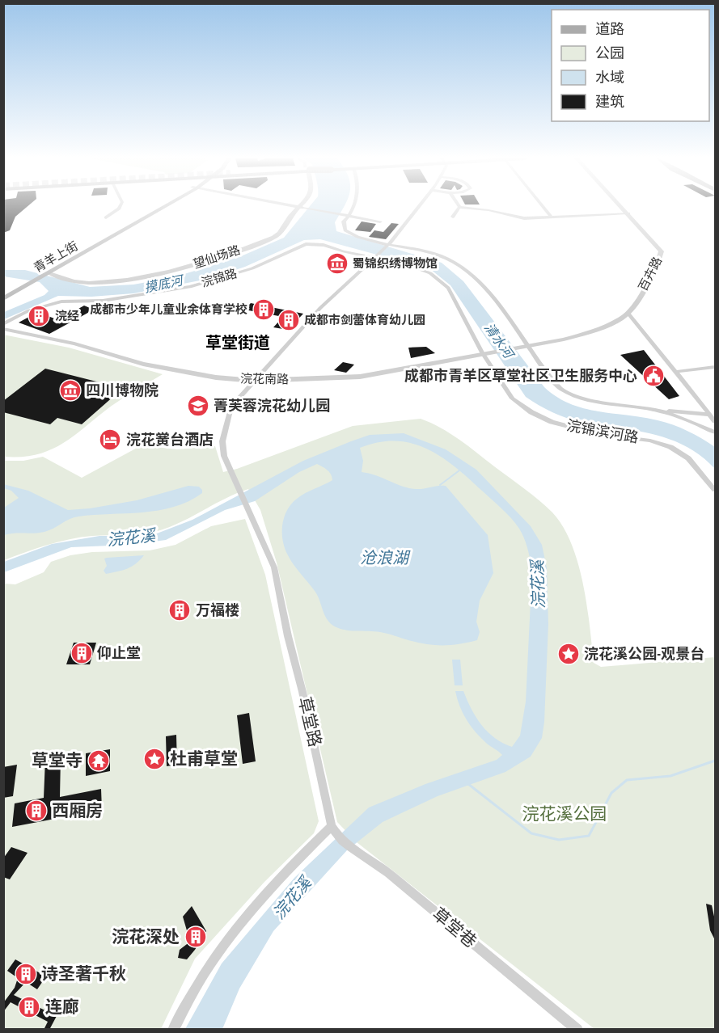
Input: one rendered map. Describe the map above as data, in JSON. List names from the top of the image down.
{
  "streets": {
    "main road": ["青羊上街"],
    "street": [
      "望仙场路",
      "百卉路",
      "浣锦路",
      "浣花南路",
      "浣锦滨河路",
      "草堂路",
      "草堂巷"
    ]
  },
  "crossings": [
    ["青羊上街", "望仙场路"],
    ["浣锦路", "浣锦滨河路"],
    ["浣锦路", "草堂路"],
    ["浣花南路", "浣锦滨河路"],
    ["浣花南路", "草堂路"],
    ["浣锦滨河路", "草堂路"],
    ["草堂路", "草堂巷"]
  ],
  "districts": ["草堂街道"],
  "water": [
    "摸底河",
    "清水河",
    "浣花溪",
    "沧浪湖"
  ],
  "parks": ["浣花溪公园"],
  "places": {
    "museum": ["蜀锦织绣博物馆", "四川博物院"],
    "building": [
      "成都市少年儿童业余体育学校",
      "浣经",
      "成都市剑蕾体育幼儿园",
      "万福楼",
      "仰止堂",
      "西厢房",
      "浣花深处",
      "诗圣著千秋",
      "连廊"
    ],
    "public building": ["成都市青羊区草堂社区卫生服务中心"],
    "school or university": ["菁芙蓉浣花幼儿园"],
    "hotel": ["浣花黉台酒店"],
    "place": ["浣花溪公园-观景台", "杜甫草堂"],
    "temple": ["草堂寺"]
  },
  "legend": [
    "道路",
    "公园",
    "水域",
    "建筑"
  ]
}
